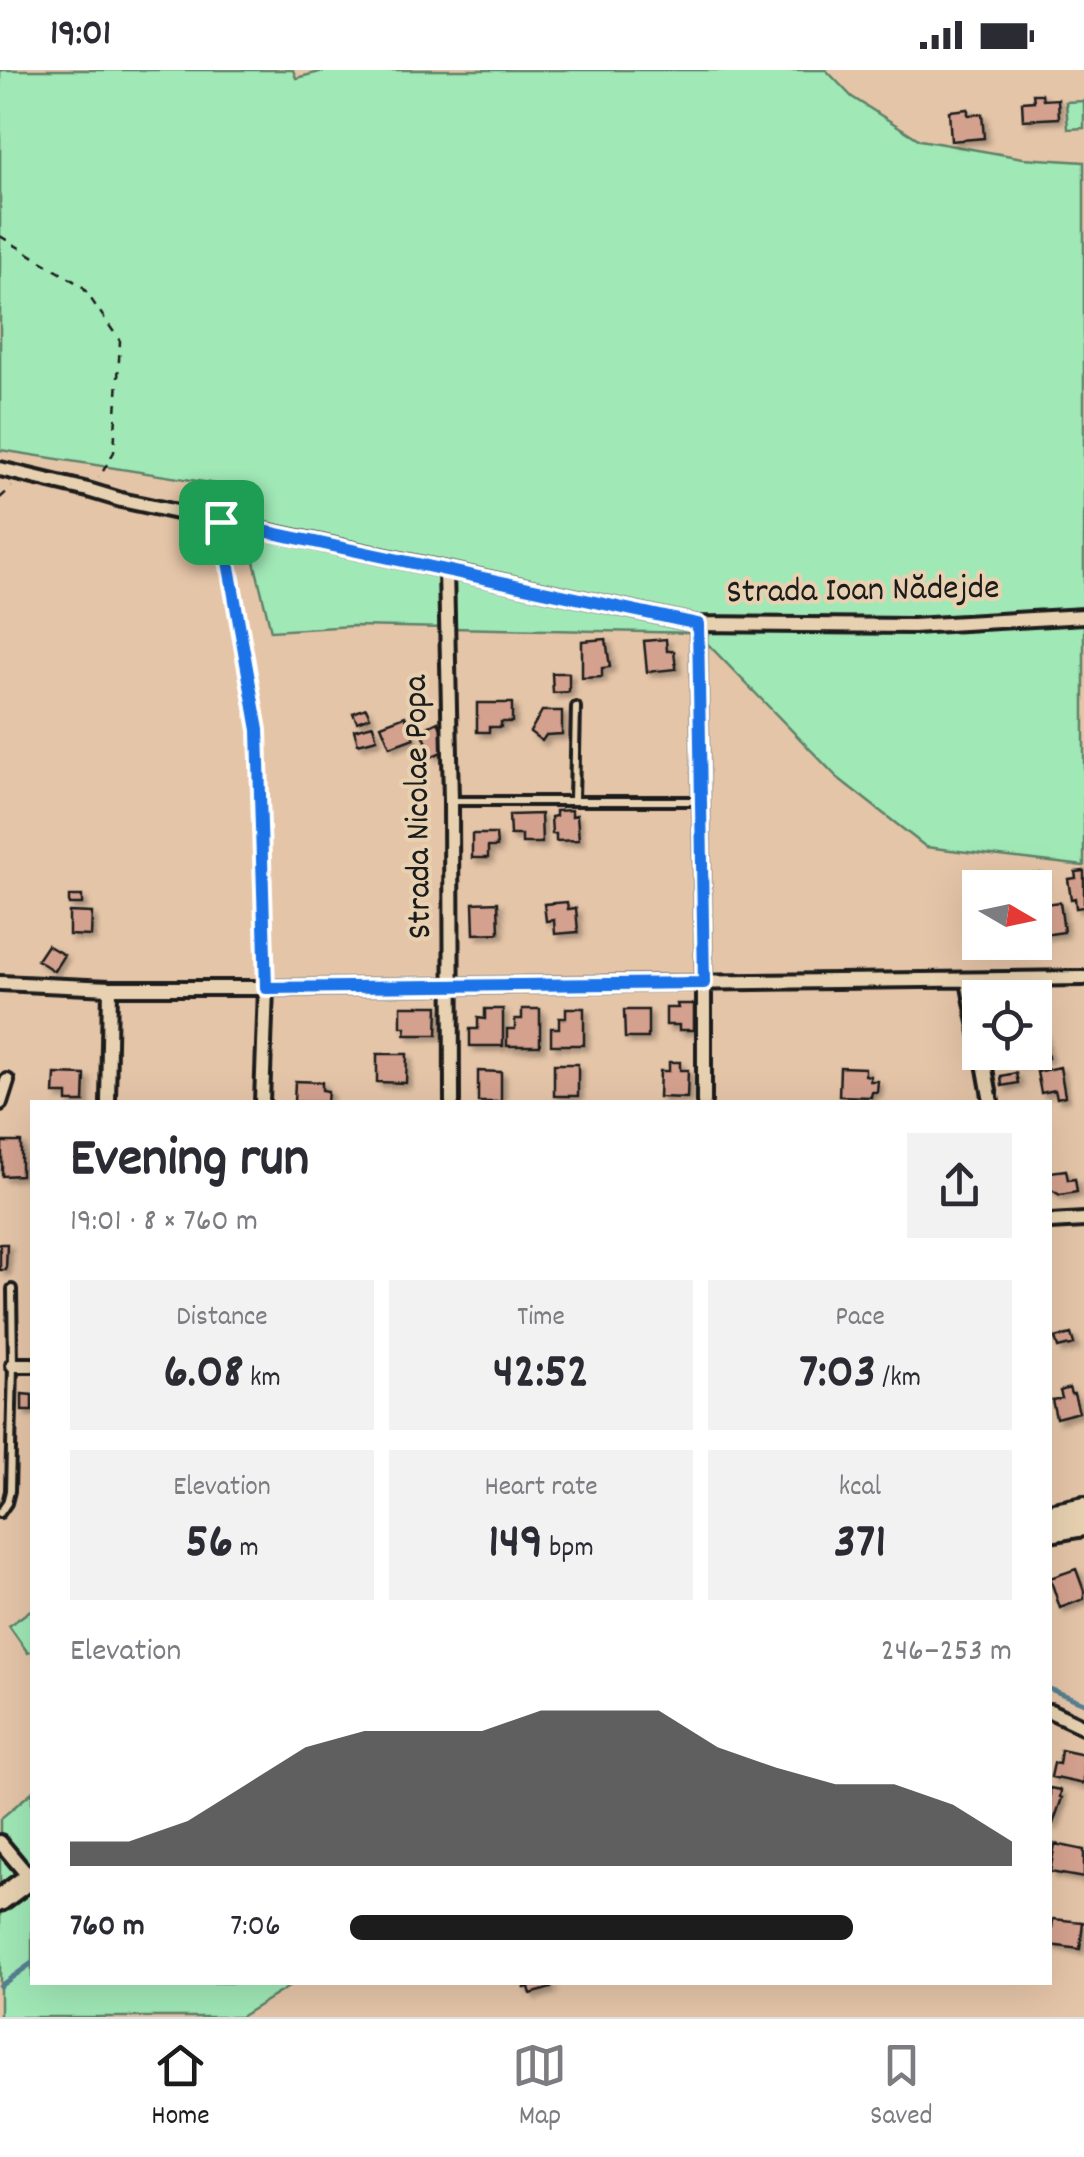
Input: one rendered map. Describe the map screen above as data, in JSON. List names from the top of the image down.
{
  "streets": {
    "street": ["Strada Ioan Nădejde", "Strada Nicolae Popa"]
  },
  "crossings": [
    ["Strada Ioan Nădejde", "Strada Nicolae Popa"]
  ],
  "north": "right",
  "page": {
    "status": "19:01",
    "heading": ["Evening run", "19:01 · 8 × 760 m"],
    "stats": [
      ["Distance", "6.08 km"],
      ["Time", "42:52"],
      ["Pace", "7:03 /km"],
      ["Elevation", "56 m"],
      ["Heart rate", "149 bpm"],
      ["kcal", "371"]
    ],
    "chart": ["Elevation", "246–253 m"],
    "list": [
      {
        "name": "760 m",
        "note": "7:06"
      }
    ],
    "tabs": ["Home", "Map", "Saved"]
  }
}
